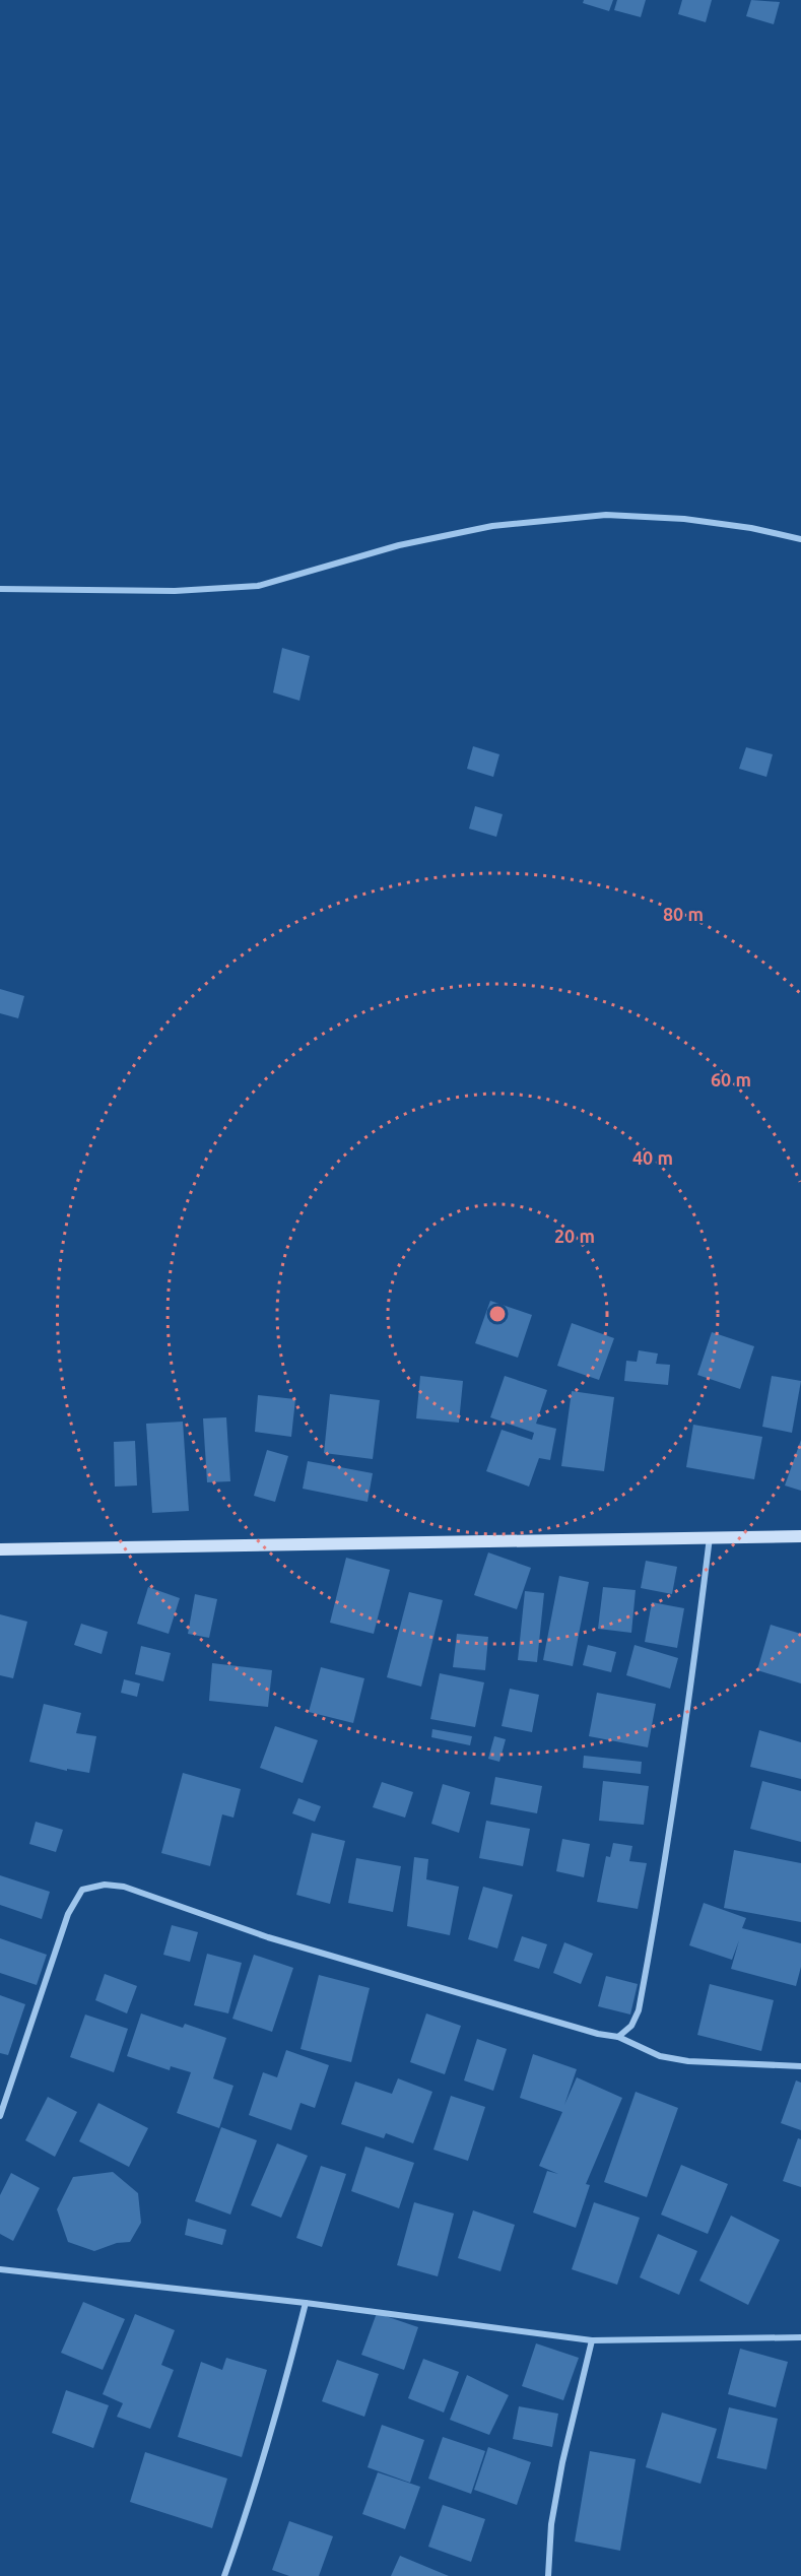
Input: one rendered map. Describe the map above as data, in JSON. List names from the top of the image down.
{
  "rings": [
    "80 m",
    "60 m",
    "40 m",
    "20 m"
  ]
}
